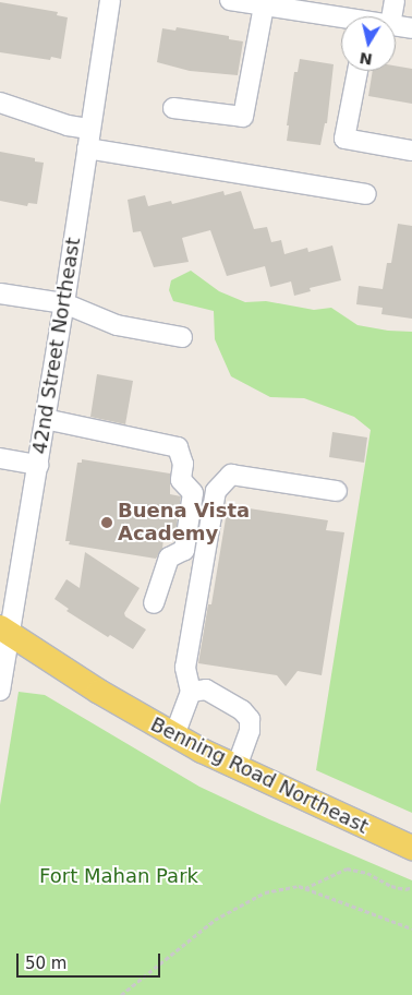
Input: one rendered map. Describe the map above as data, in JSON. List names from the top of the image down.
{
  "streets": {
    "main road": ["Benning Road Northeast"],
    "street": ["42nd Street Northeast"]
  },
  "crossings": [
    ["42nd Street Northeast", "Benning Road Northeast"]
  ],
  "parks": ["Fort Mahan Park"],
  "places": ["Buena Vista Academy"],
  "scale_bar": "50 m",
  "north": "bottom"
}
